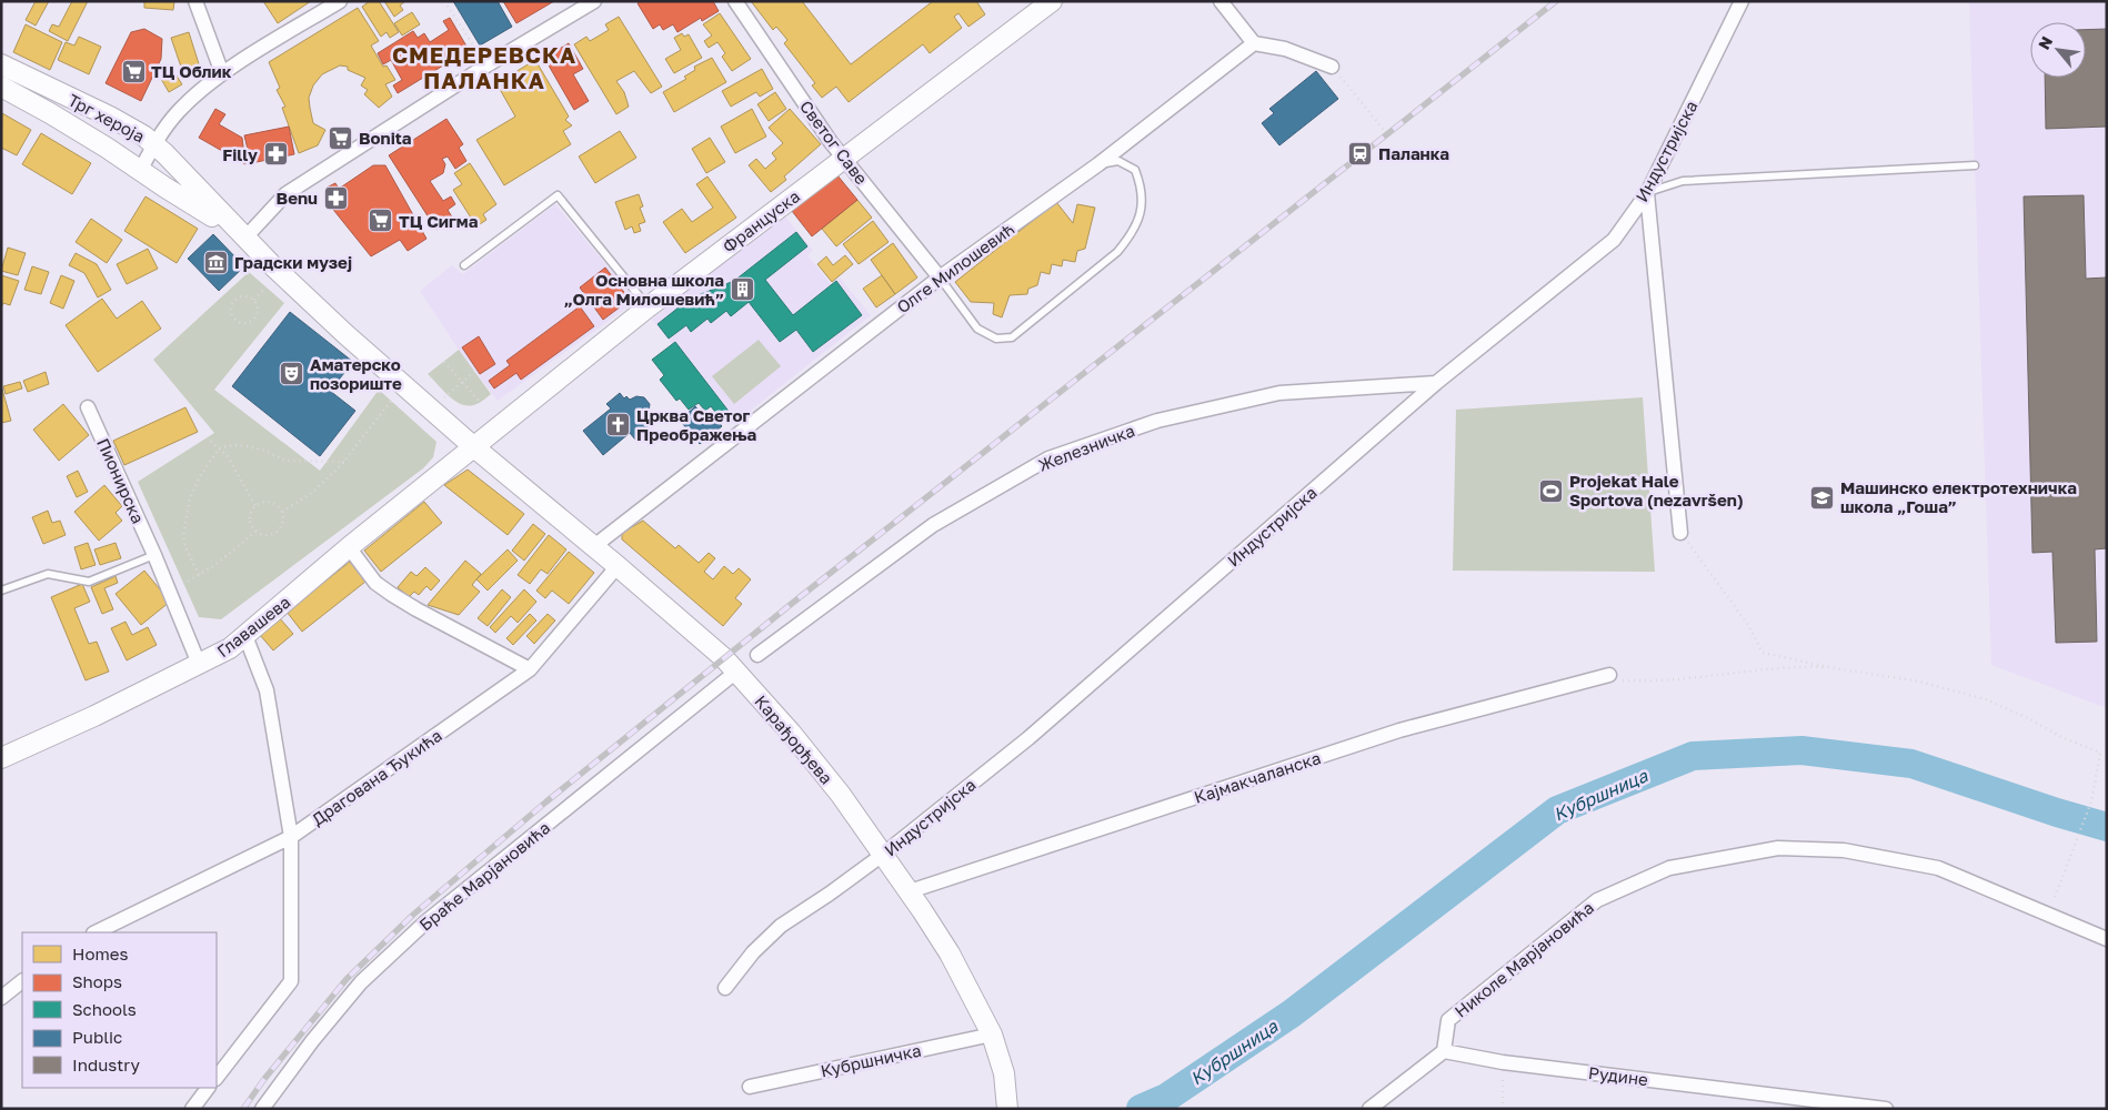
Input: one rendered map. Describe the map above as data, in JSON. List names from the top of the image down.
{
  "streets": {
    "main road": [
      "Трг хероја",
      "Француска",
      "Главашева",
      "Карађорђева"
    ],
    "street": [
      "Светог Саве",
      "Индустријска",
      "Олге Милошевић",
      "Железничка",
      "Пионирска",
      "Драгована Ђукића",
      "Кајмакчаланска",
      "Браће Марјановића",
      "Николе Марјановића",
      "Кубршничка",
      "Рудине"
    ]
  },
  "crossings": [
    ["Трг хероја", "Француска"],
    ["Трг хероја", "Главашева"],
    ["Трг хероја", "Карађорђева"],
    ["Светог Саве", "Француска"],
    ["Светог Саве", "Олге Милошевић"],
    ["Индустријска", "Железничка"],
    ["Индустријска", "Карађорђева"],
    ["Француска", "Главашева"],
    ["Француска", "Карађорђева"],
    ["Олге Милошевић", "Карађорђева"],
    ["Пионирска", "Главашева"],
    ["Главашева", "Карађорђева"],
    ["Карађорђева", "Драгована Ђукића"],
    ["Карађорђева", "Кајмакчаланска"],
    ["Карађорђева", "Браће Марјановића"],
    ["Карађорђева", "Кубршничка"],
    ["Николе Марјановића", "Рудине"]
  ],
  "districts": ["СМЕДЕРЕВСКА ПАЛАНКА"],
  "water": ["Кубршница"],
  "places": {
    "supermarket": ["ТЦ Облик", "Bonita", "ТЦ Сигма"],
    "station": ["Паланка"],
    "pharmacy": ["Filly", "Benu"],
    "museum": ["Градски музеј"],
    "building": ["Основна школа „Олга Милошевић”"],
    "theatre": ["Аматерско позориште"],
    "church": ["Црква Светог Преображења"],
    "sports": ["Projekat Hale Sportova (nezavršen)"],
    "school or university": ["Машинско електротехничка школа „Гоша”"]
  },
  "legend": [
    "Homes",
    "Shops",
    "Schools",
    "Public",
    "Industry"
  ],
  "north": "top left"
}
